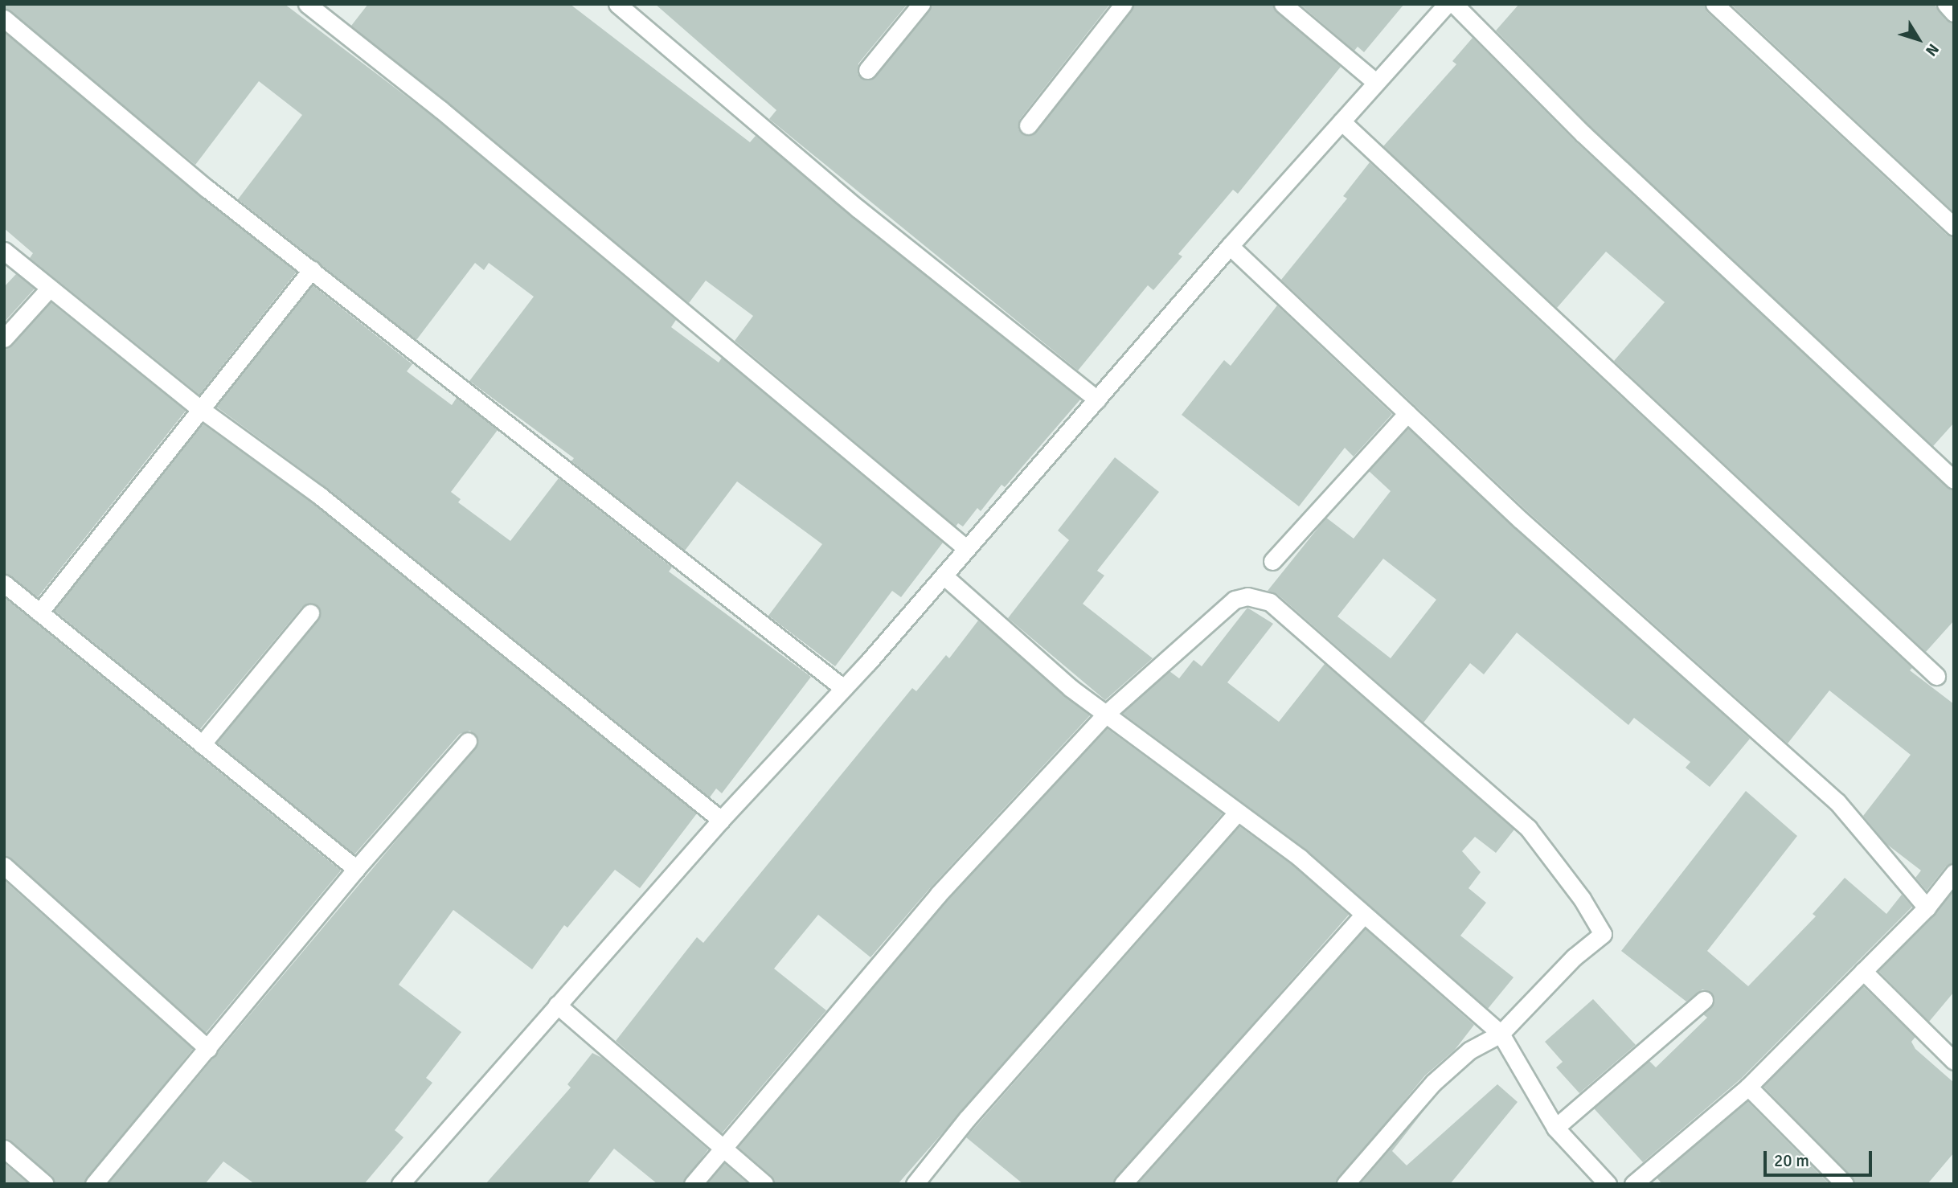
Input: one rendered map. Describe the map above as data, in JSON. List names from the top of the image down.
{
  "scale_bar": "20 m",
  "north": "bottom right"
}
